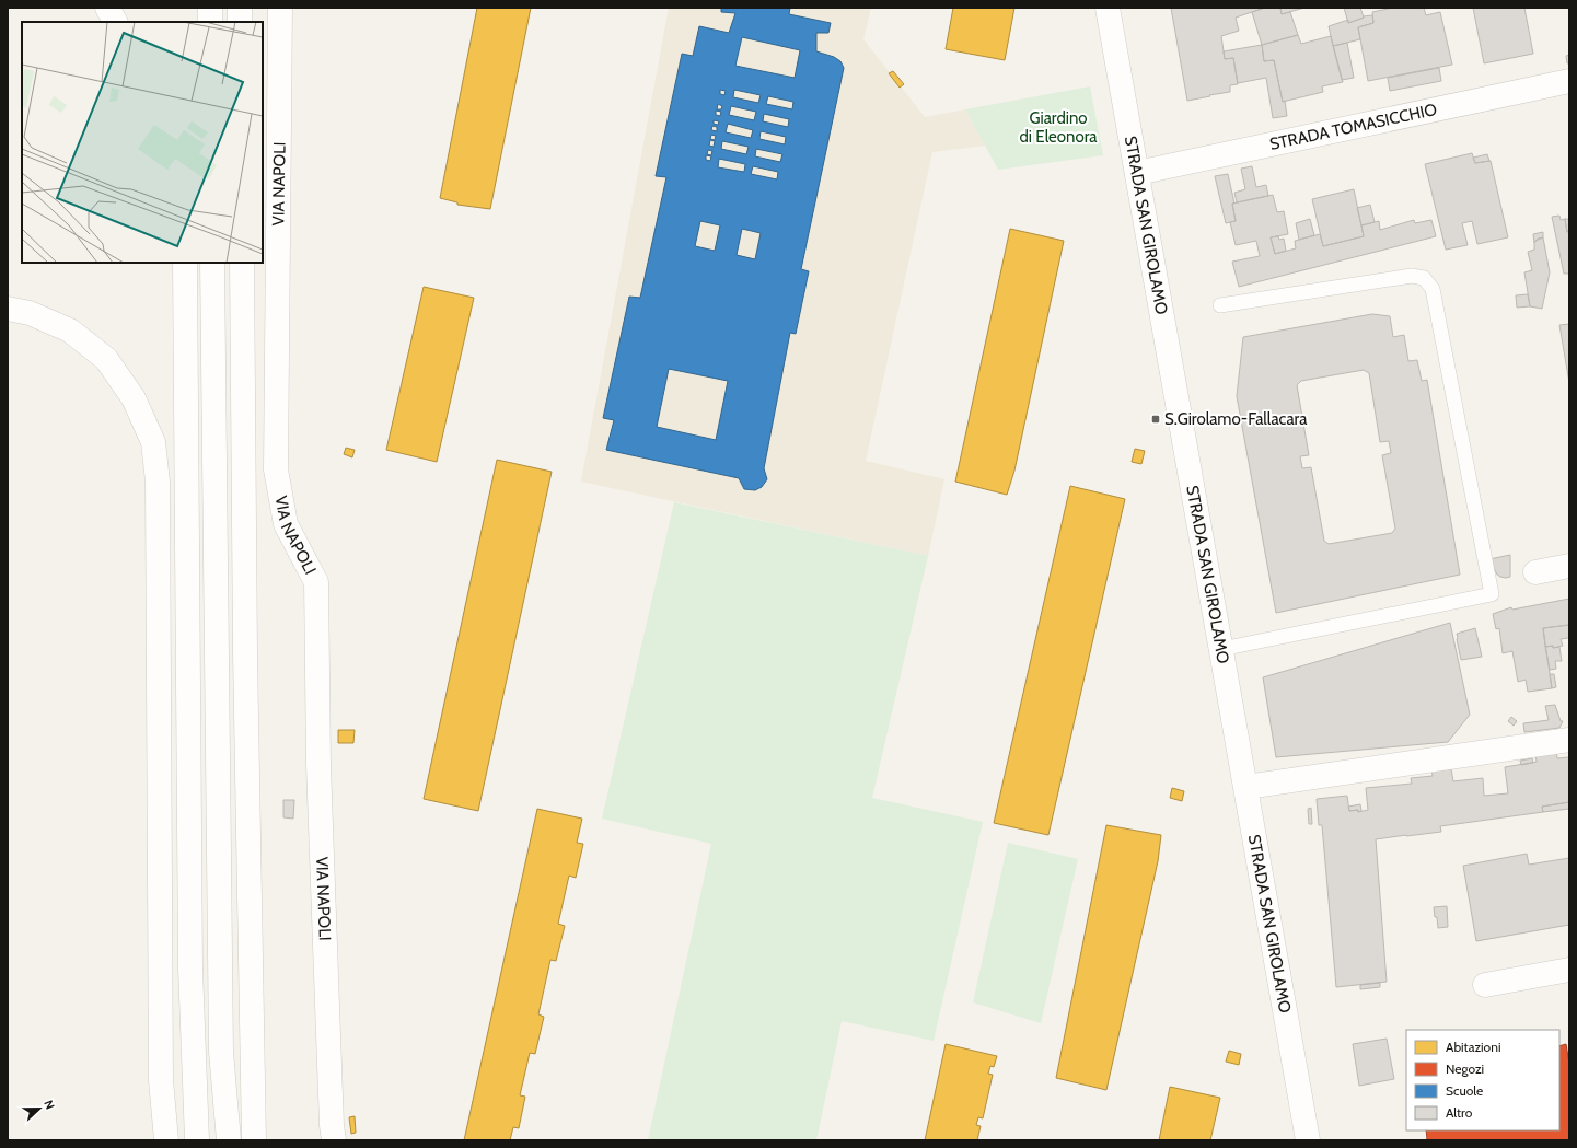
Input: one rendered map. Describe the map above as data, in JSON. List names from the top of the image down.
{
  "streets": {
    "main road": ["STRADA TOMASICCHIO", "VIA NAPOLI", "STRADA SAN GIROLAMO"]
  },
  "crossings": [
    ["STRADA TOMASICCHIO", "STRADA SAN GIROLAMO"]
  ],
  "parks": ["Giardino di Eleonora"],
  "places": {
    "transit": ["S.Girolamo-Fallacara"]
  },
  "legend": [
    "Abitazioni",
    "Negozi",
    "Scuole",
    "Altro"
  ],
  "north": "right"
}
